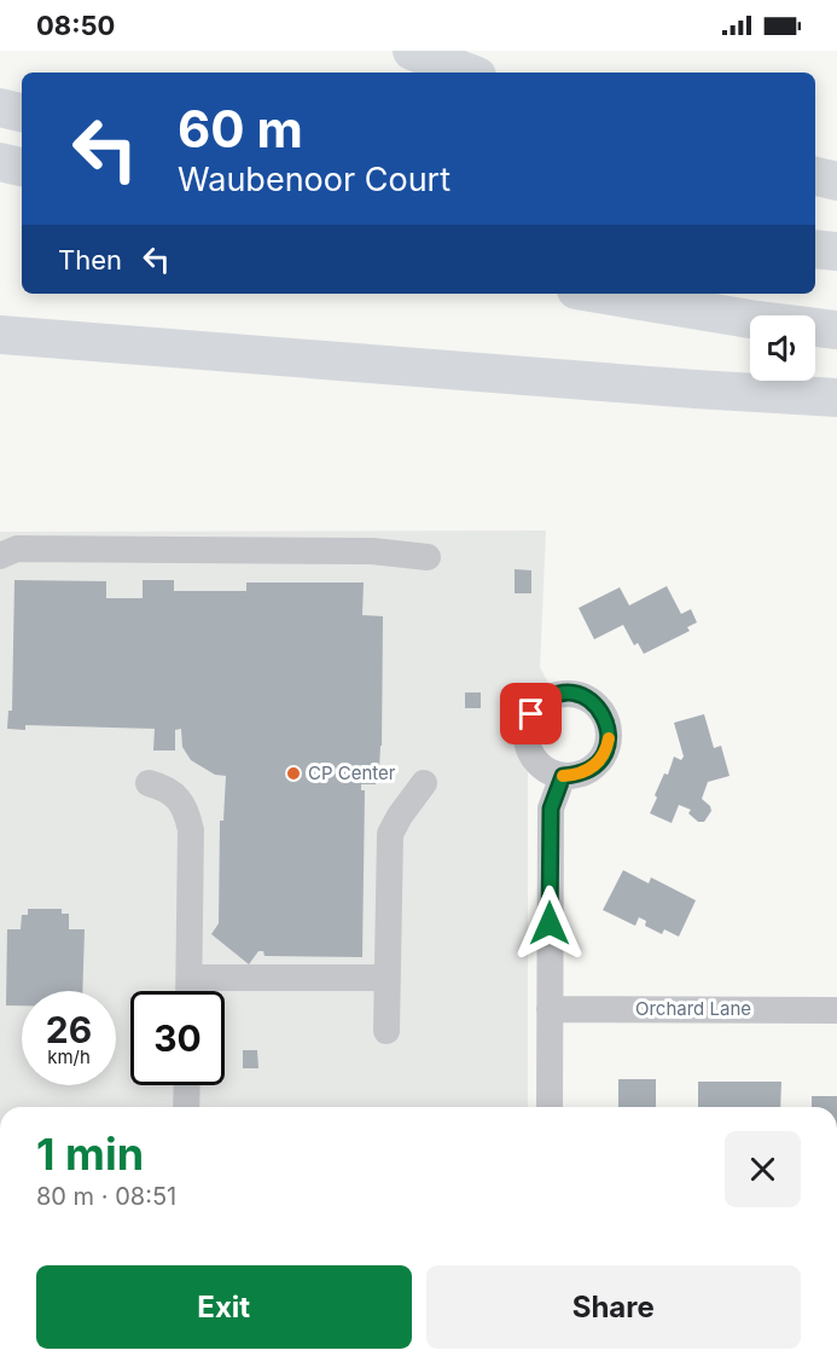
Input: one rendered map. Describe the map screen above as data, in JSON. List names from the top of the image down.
{
  "streets": {
    "street": ["Orchard Lane"]
  },
  "places": ["CP Center"],
  "page": {
    "status": "08:50",
    "turn": ["60 m", "Waubenoor Court"],
    "then": "Then",
    "speed": "26 km/h",
    "limit": "30",
    "heading": ["1 min", "80 m · 08:51"],
    "buttons": ["Exit", "Share"]
  }
}
